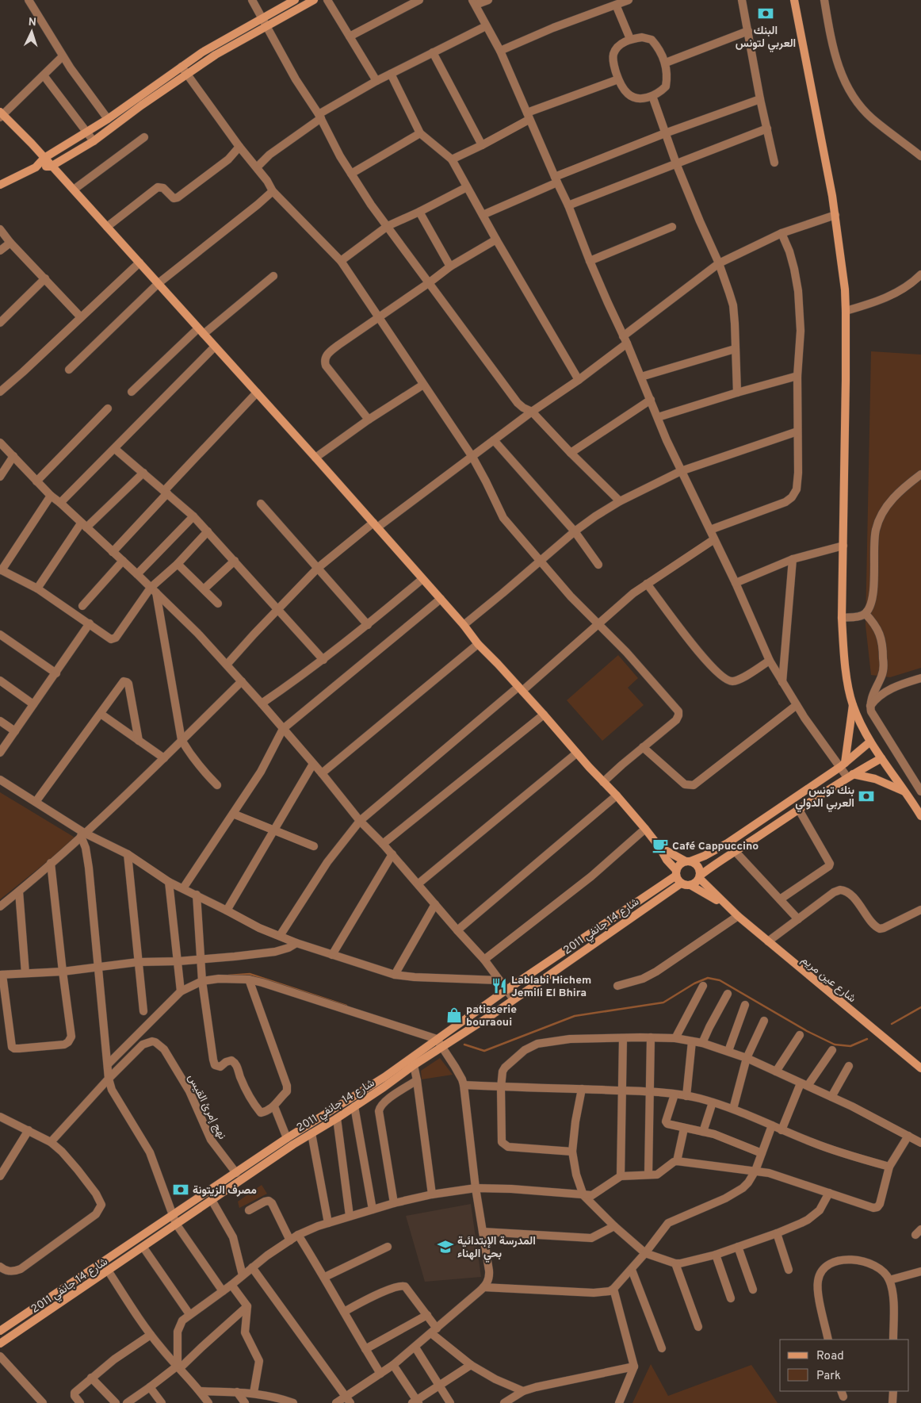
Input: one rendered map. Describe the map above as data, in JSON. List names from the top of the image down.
{
  "streets": {
    "main road": ["شارع 14 جانفي 2011", "شارع عين مريم"],
    "street": ["نهج إمرئ القيس"]
  },
  "crossings": [
    ["شارع 14 جانفي 2011", "شارع عين مريم"],
    ["شارع 14 جانفي 2011", "نهج إمرئ القيس"]
  ],
  "places": {
    "bank": ["البنك العربي لتونس", "بنك تونس العربي الدولي", "مصرف الزيتونة"],
    "cafe": ["Café Cappuccino"],
    "restaurant": ["Lablabi Hichem Jemili El Bhira"],
    "shop": ["patisserie bouraoui"],
    "school or university": ["المدرسة الإبتدائية بحي الهناء"]
  },
  "legend": ["Road", "Park"],
  "north": "top"
}
